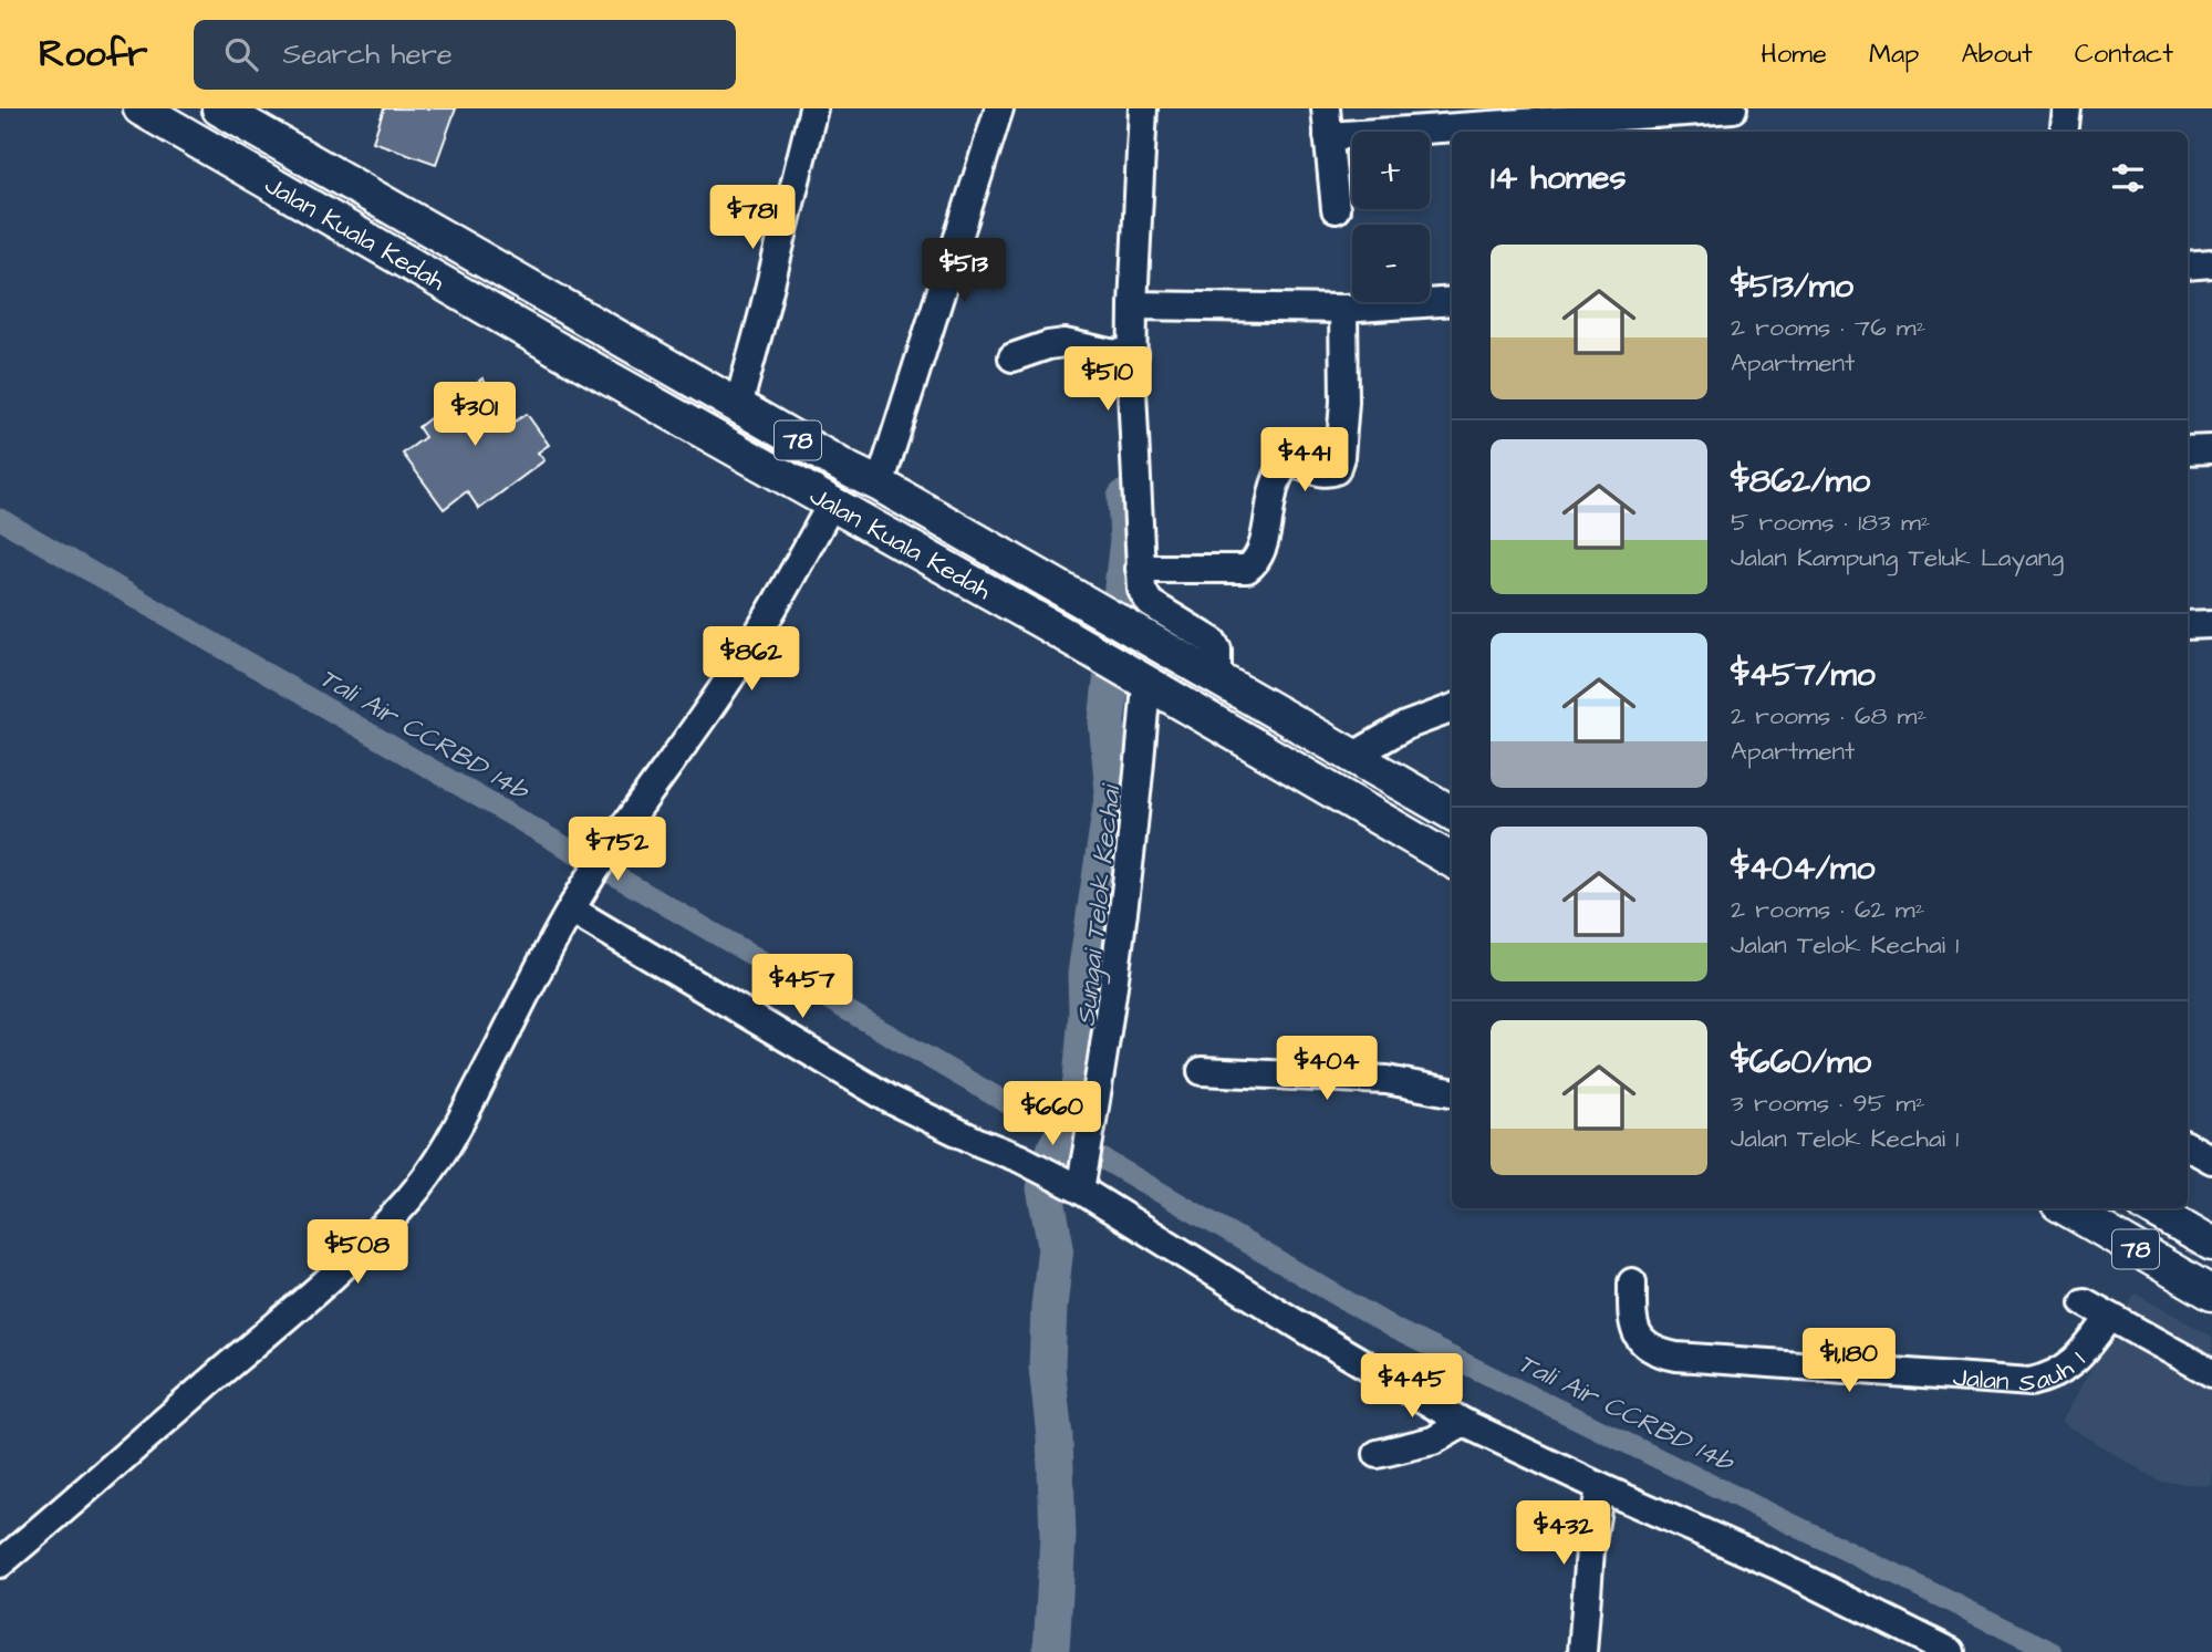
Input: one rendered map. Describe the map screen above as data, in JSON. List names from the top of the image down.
{
  "streets": {
    "main road": ["Jalan Kuala Kedah", "78"],
    "street": ["Jalan Sauh 1"]
  },
  "water": ["Tali Air CCRBD 14b", "Sungai Telok Kechai"],
  "page": {
    "header": "Roofr",
    "search": "Search here",
    "nav": [
      "Home",
      "Map",
      "About",
      "Contact"
    ],
    "map_buttons": ["+", "−"],
    "heading": "14 homes",
    "price": [
      "$781",
      "$513",
      "$510",
      "$301",
      "$441",
      "$862",
      "$752",
      "$457",
      "$404",
      "$660",
      "$508",
      "$1,180",
      "$445",
      "$432"
    ],
    "list": [
      {
        "name": "$513/mo",
        "note": "2 rooms · 76 m² · Apartment"
      },
      {
        "name": "$862/mo",
        "note": "5 rooms · 183 m² · Jalan Kampung Teluk Layang"
      },
      {
        "name": "$457/mo",
        "note": "2 rooms · 68 m² · Apartment"
      },
      {
        "name": "$404/mo",
        "note": "2 rooms · 62 m² · Jalan Telok Kechai 1"
      },
      {
        "name": "$660/mo",
        "note": "3 rooms · 95 m² · Jalan Telok Kechai 1"
      }
    ]
  }
}
